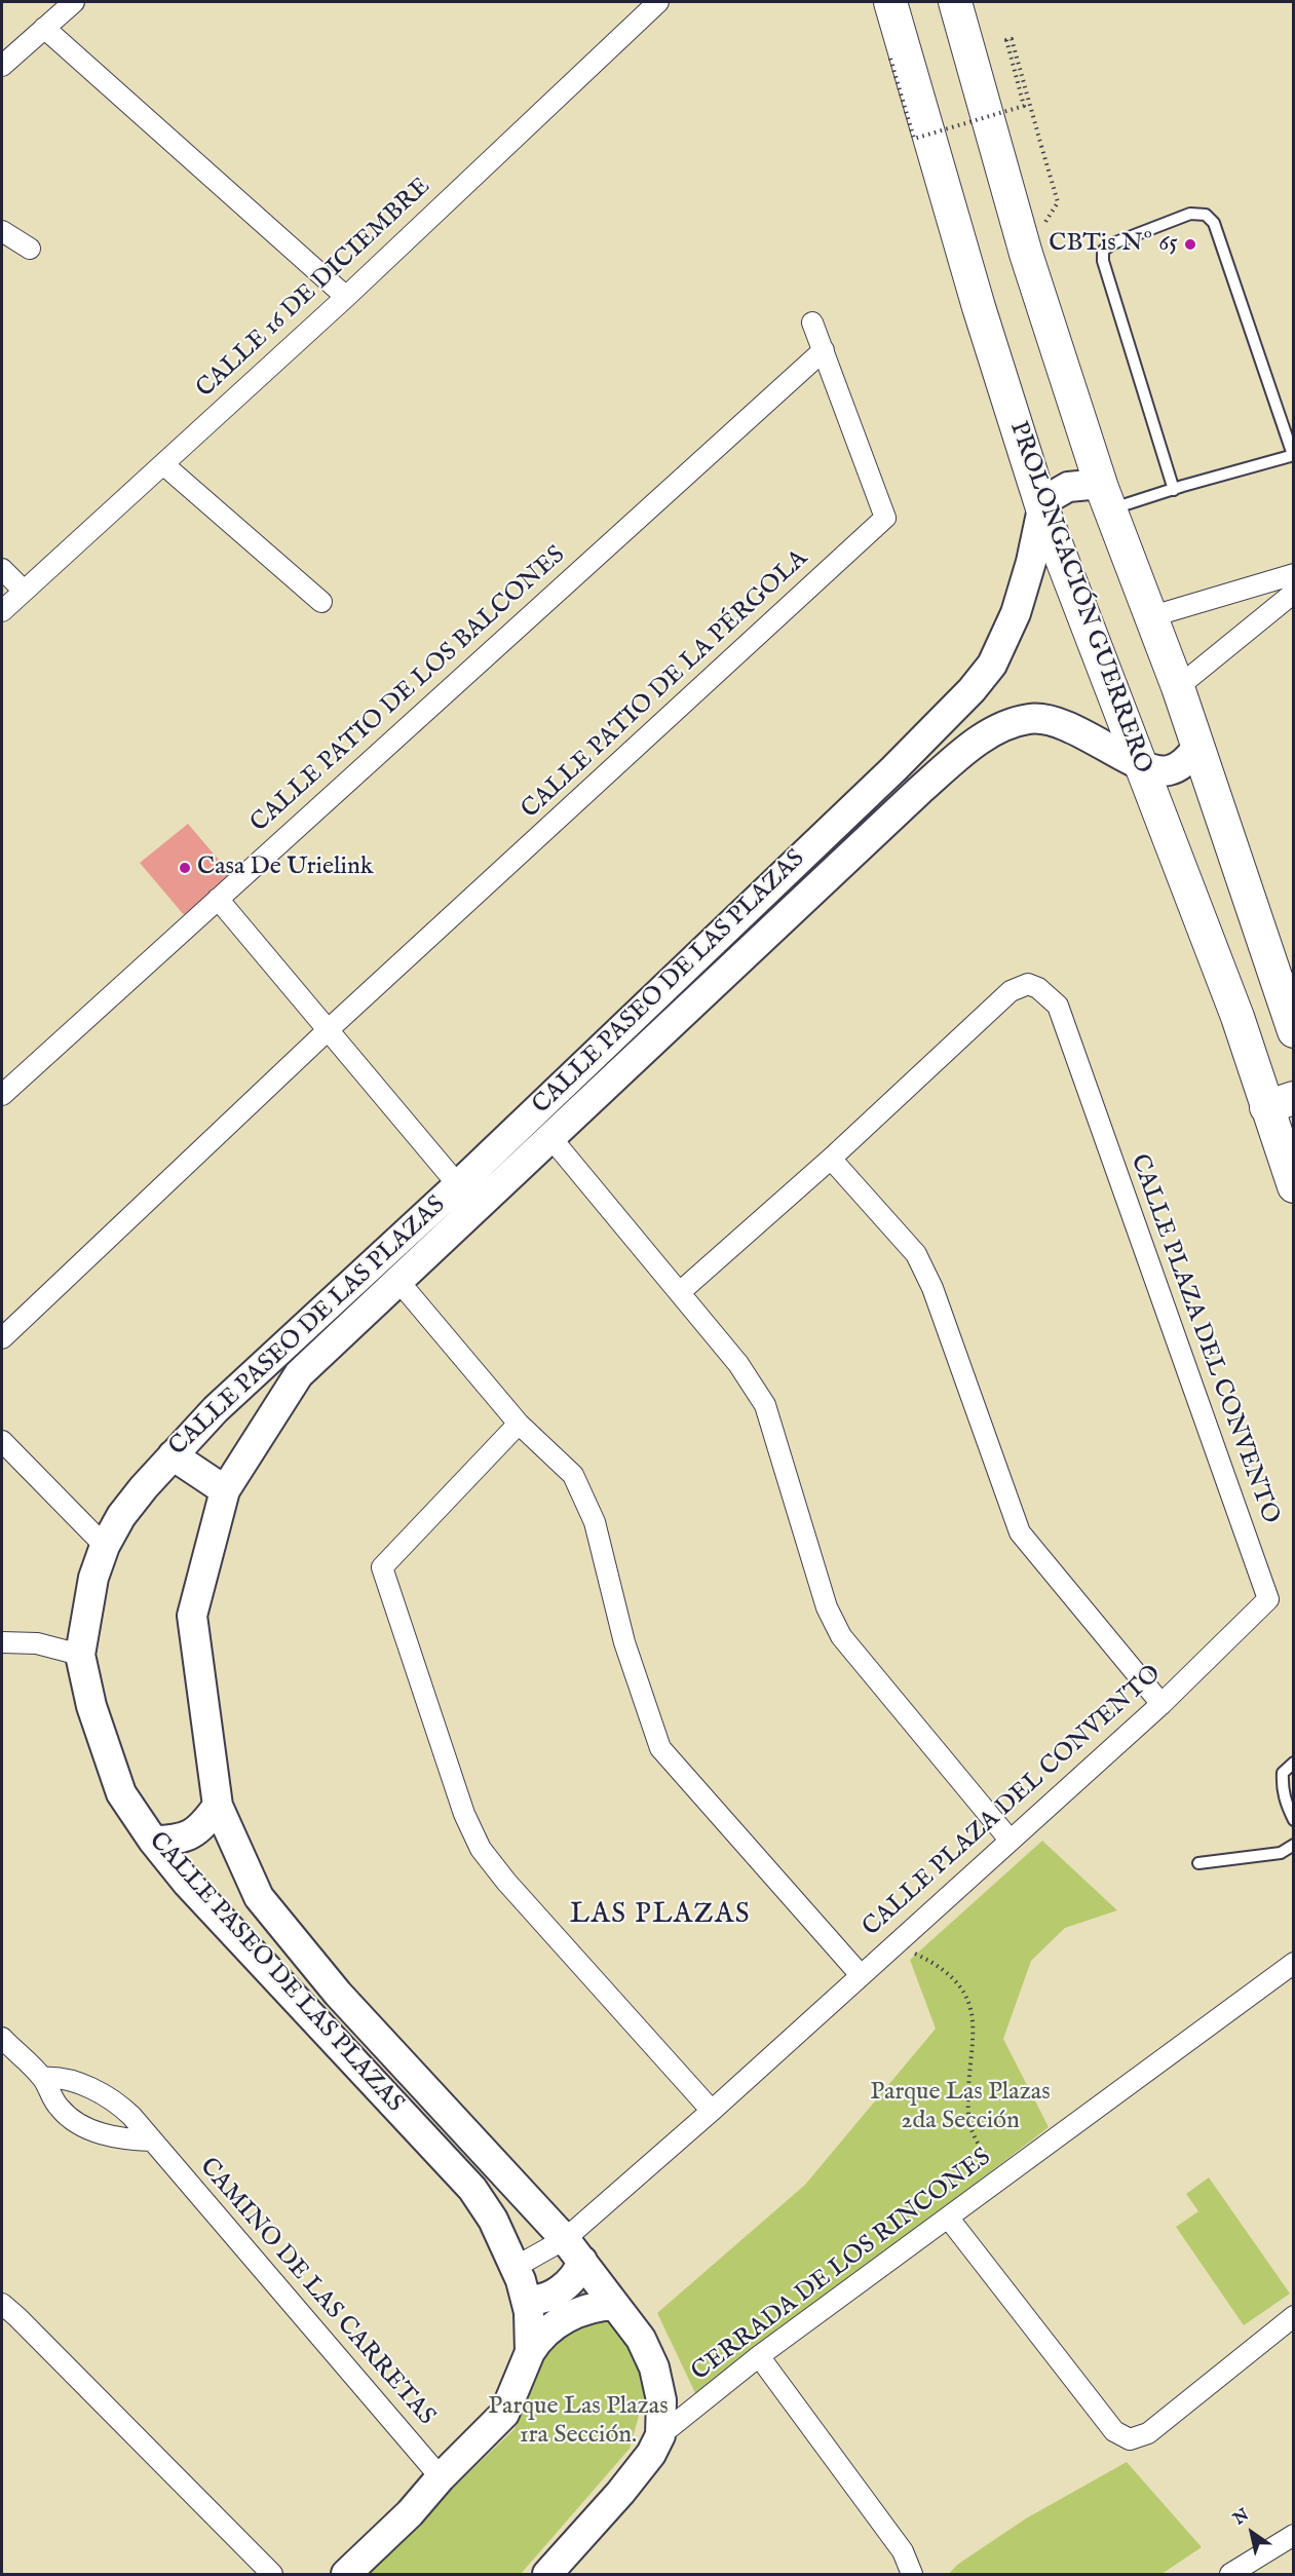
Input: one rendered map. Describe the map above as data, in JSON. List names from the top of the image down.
{
  "streets": {
    "main road": ["PROLONGACIÓN GUERRERO"],
    "street": [
      "CALLE 16 DE DICIEMBRE",
      "CALLE PATIO DE LA PÉRGOLA",
      "CALLE PATIO DE LOS BALCONES",
      "CALLE PASEO DE LAS PLAZAS",
      "CALLE PLAZA DEL CONVENTO",
      "CERRADA DE LOS RINCONES",
      "CAMINO DE LAS CARRETAS"
    ]
  },
  "crossings": [
    ["PROLONGACIÓN GUERRERO", "CALLE PASEO DE LAS PLAZAS"],
    ["CALLE PATIO DE LA PÉRGOLA", "CALLE PATIO DE LOS BALCONES"],
    ["CALLE PASEO DE LAS PLAZAS", "CALLE PLAZA DEL CONVENTO"],
    ["CALLE PASEO DE LAS PLAZAS", "CERRADA DE LOS RINCONES"],
    ["CALLE PASEO DE LAS PLAZAS", "CAMINO DE LAS CARRETAS"]
  ],
  "districts": ["LAS PLAZAS"],
  "parks": ["Parque Las Plazas 2da Sección", "Parque Las Plazas 1ra Sección."],
  "places": ["CBTis Nº 65", "Casa De Urielink"],
  "north": "top left"
}
